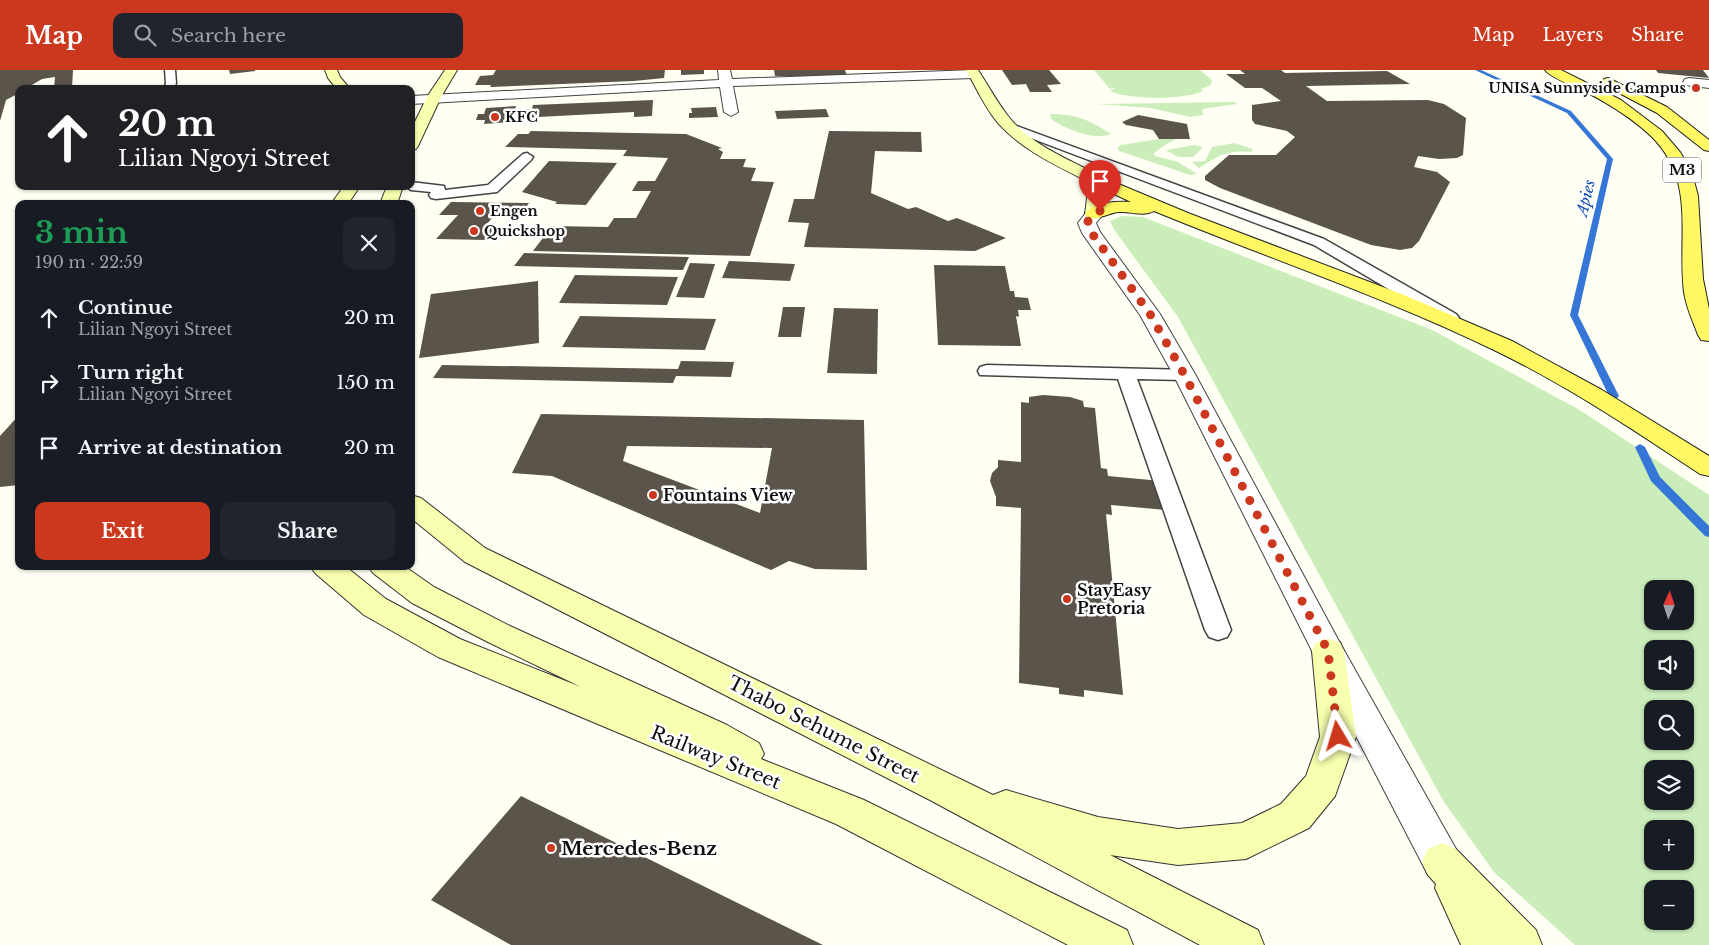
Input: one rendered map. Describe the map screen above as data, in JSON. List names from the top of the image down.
{
  "streets": {
    "main road": ["M3", "Thabo Sehume Street", "Railway Street"]
  },
  "water": ["Apies"],
  "places": [
    "UNISA Sunnyside Campus",
    "KFC",
    "Engen",
    "Quickshop",
    "Fountains View",
    "StayEasy Pretoria",
    "Mercedes-Benz"
  ],
  "north": "top",
  "page": {
    "header": "Map",
    "search": "Search here",
    "nav": ["Map", "Layers", "Share"],
    "turn": ["20 m", "Lilian Ngoyi Street"],
    "heading": ["3 min", "190 m · 22:59"],
    "list": [
      {
        "name": "Continue",
        "note": "Lilian Ngoyi Street",
        "value": "20 m"
      },
      {
        "name": "Turn right",
        "note": "Lilian Ngoyi Street",
        "value": "150 m"
      },
      {
        "name": "Arrive at destination",
        "value": "20 m"
      }
    ],
    "buttons": ["Exit", "Share"],
    "map_buttons": ["+", "−"]
  }
}
